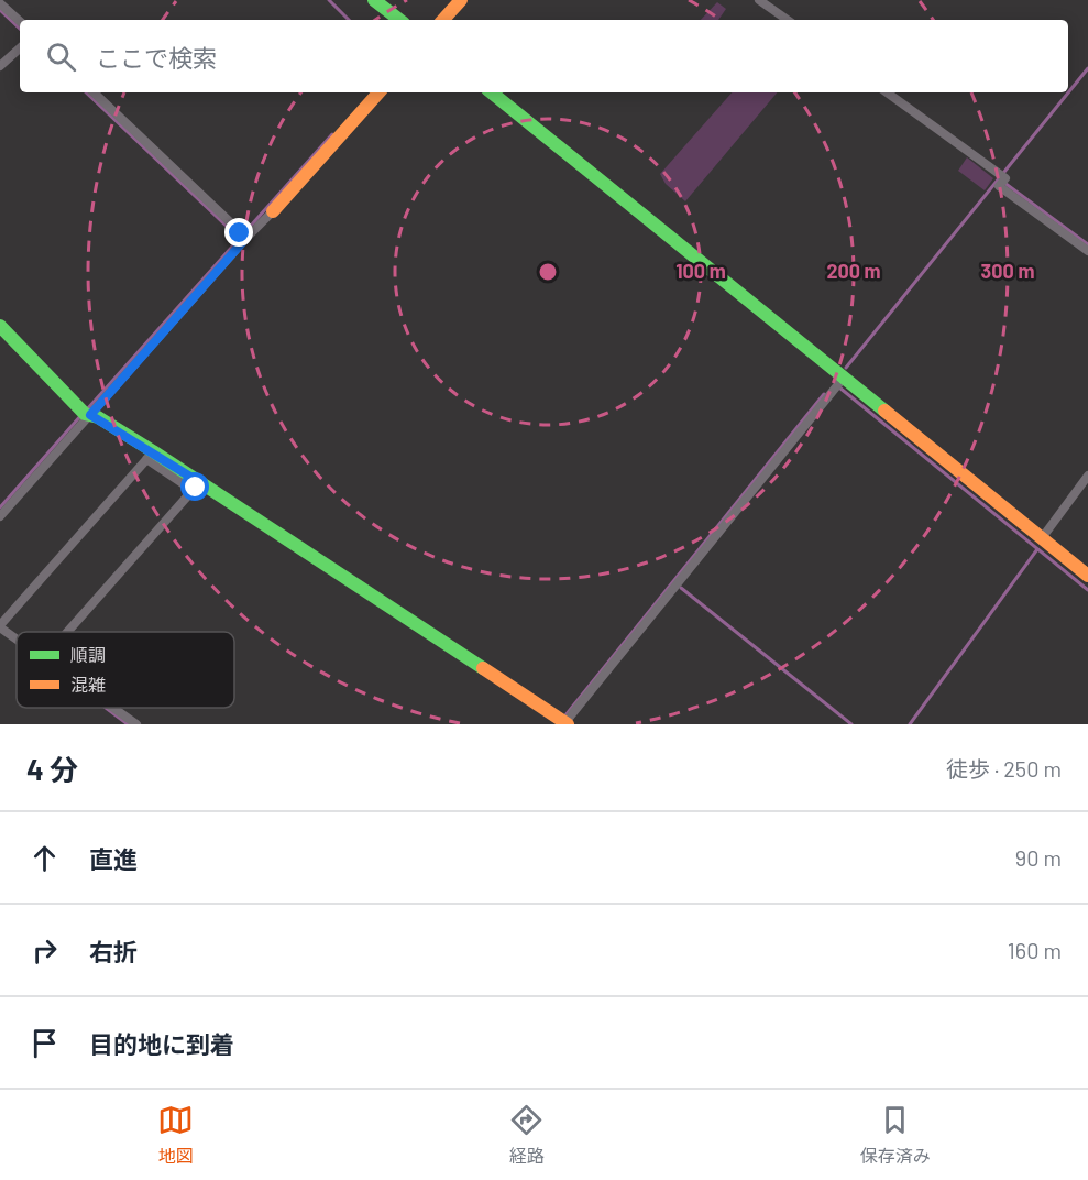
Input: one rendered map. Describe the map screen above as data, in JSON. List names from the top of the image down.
{
  "legend": ["順調", "混雑"],
  "page": {
    "search": "ここで検索",
    "heading": ["4 分", "徒歩 · 250 m"],
    "list": [
      ["直進", "90 m"],
      ["右折", "160 m"],
      "目的地に到着"
    ],
    "nav": ["地図", "経路", "保存済み"]
  },
  "rings": ["100 m", "200 m", "300 m"]
}
